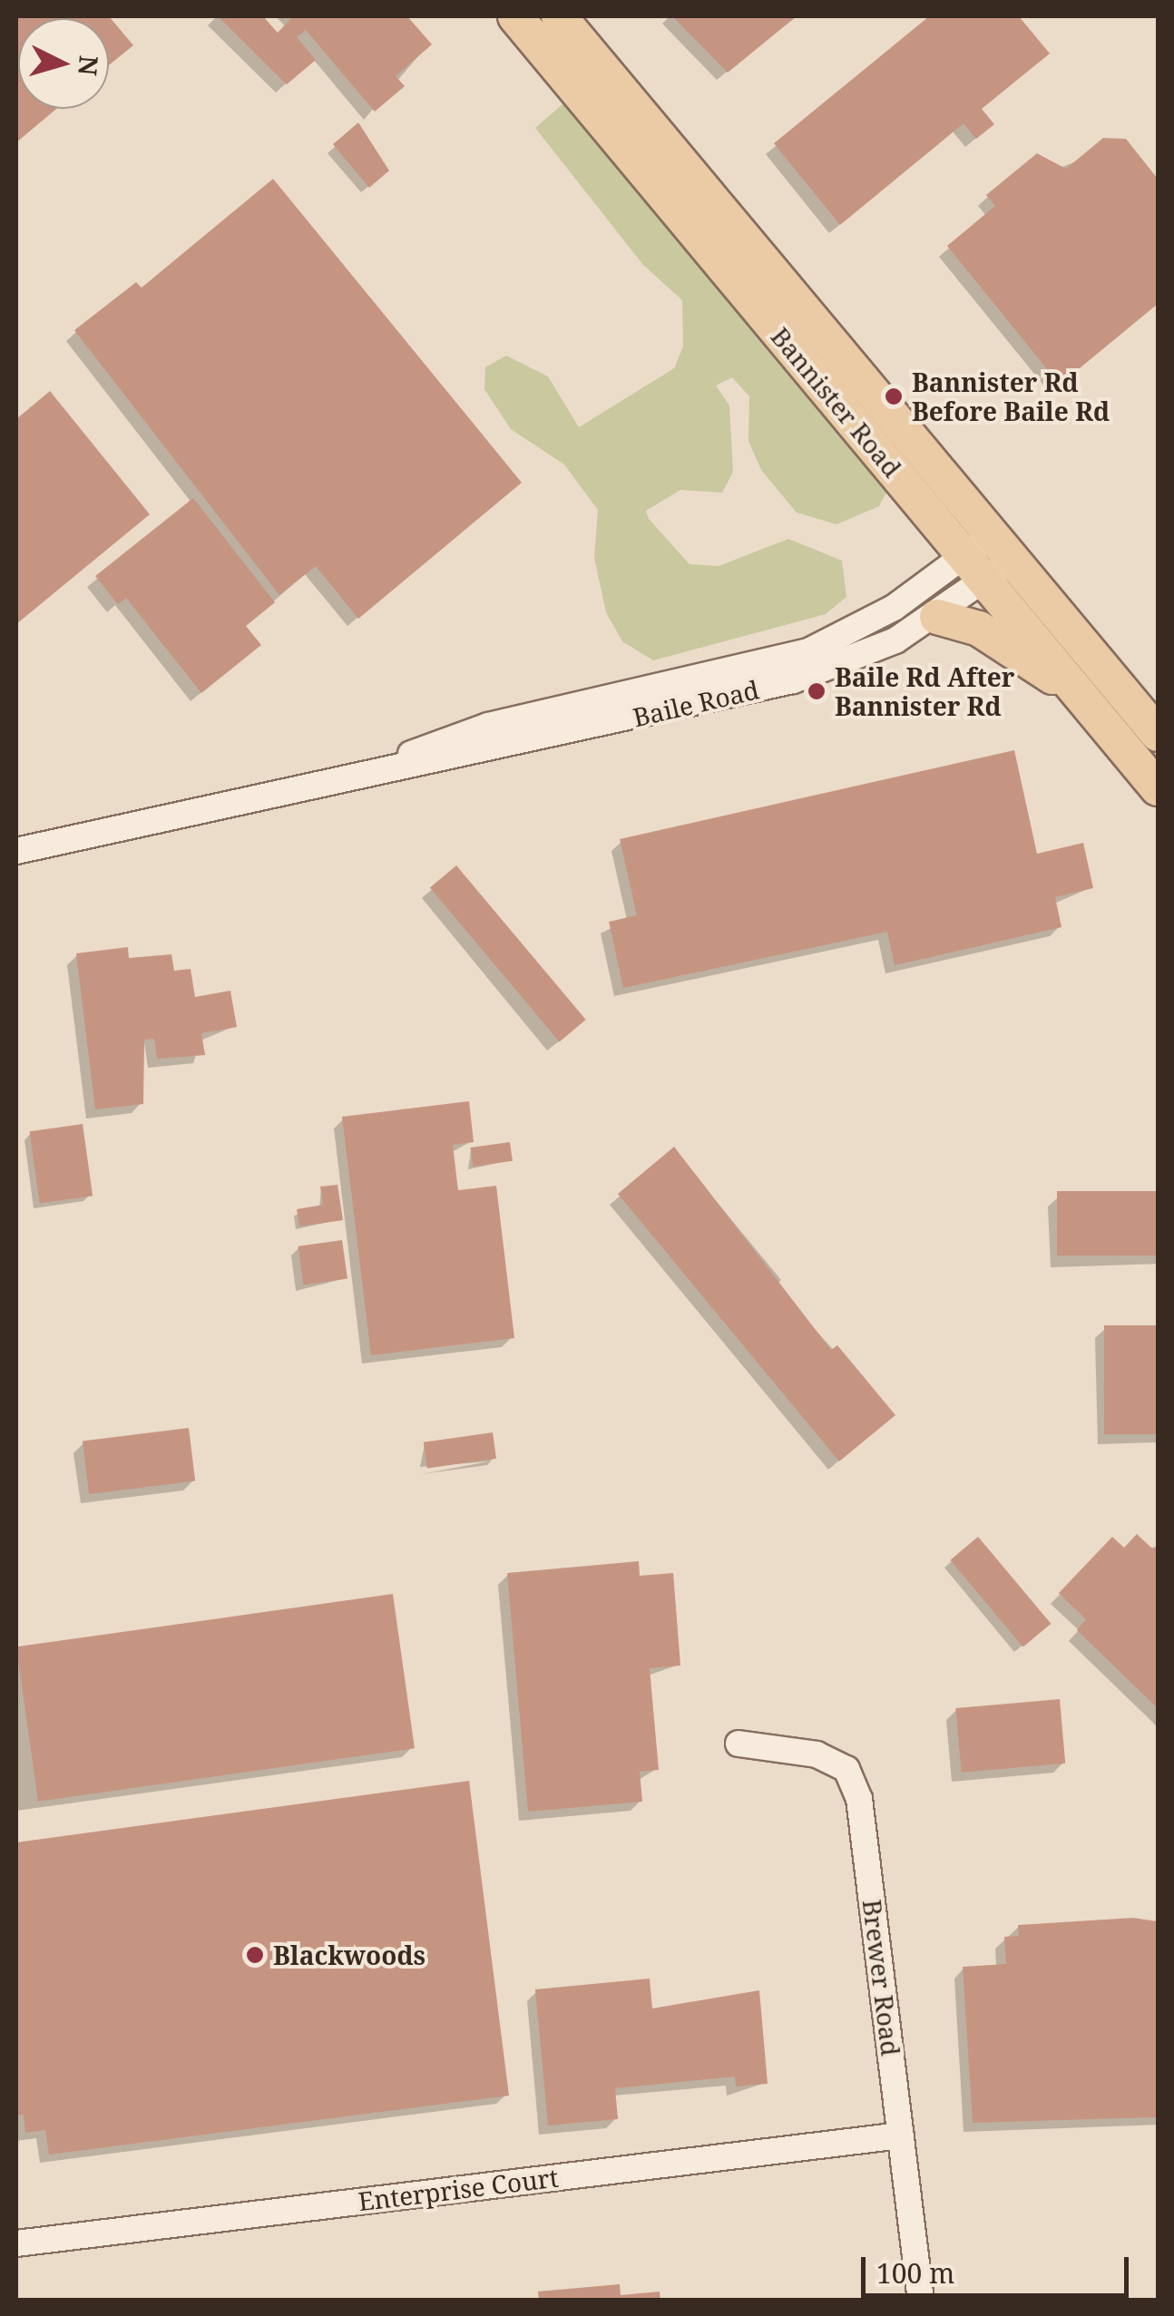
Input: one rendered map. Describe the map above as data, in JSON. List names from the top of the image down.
{
  "streets": {
    "main road": ["Bannister Road"],
    "street": ["Baile Road", "Brewer Road", "Enterprise Court"]
  },
  "crossings": [
    ["Bannister Road", "Baile Road"],
    ["Brewer Road", "Enterprise Court"]
  ],
  "places": ["Bannister Rd Before Baile Rd", "Baile Rd After Bannister Rd", "Blackwoods"],
  "scale_bar": "100 m",
  "north": "right"
}
